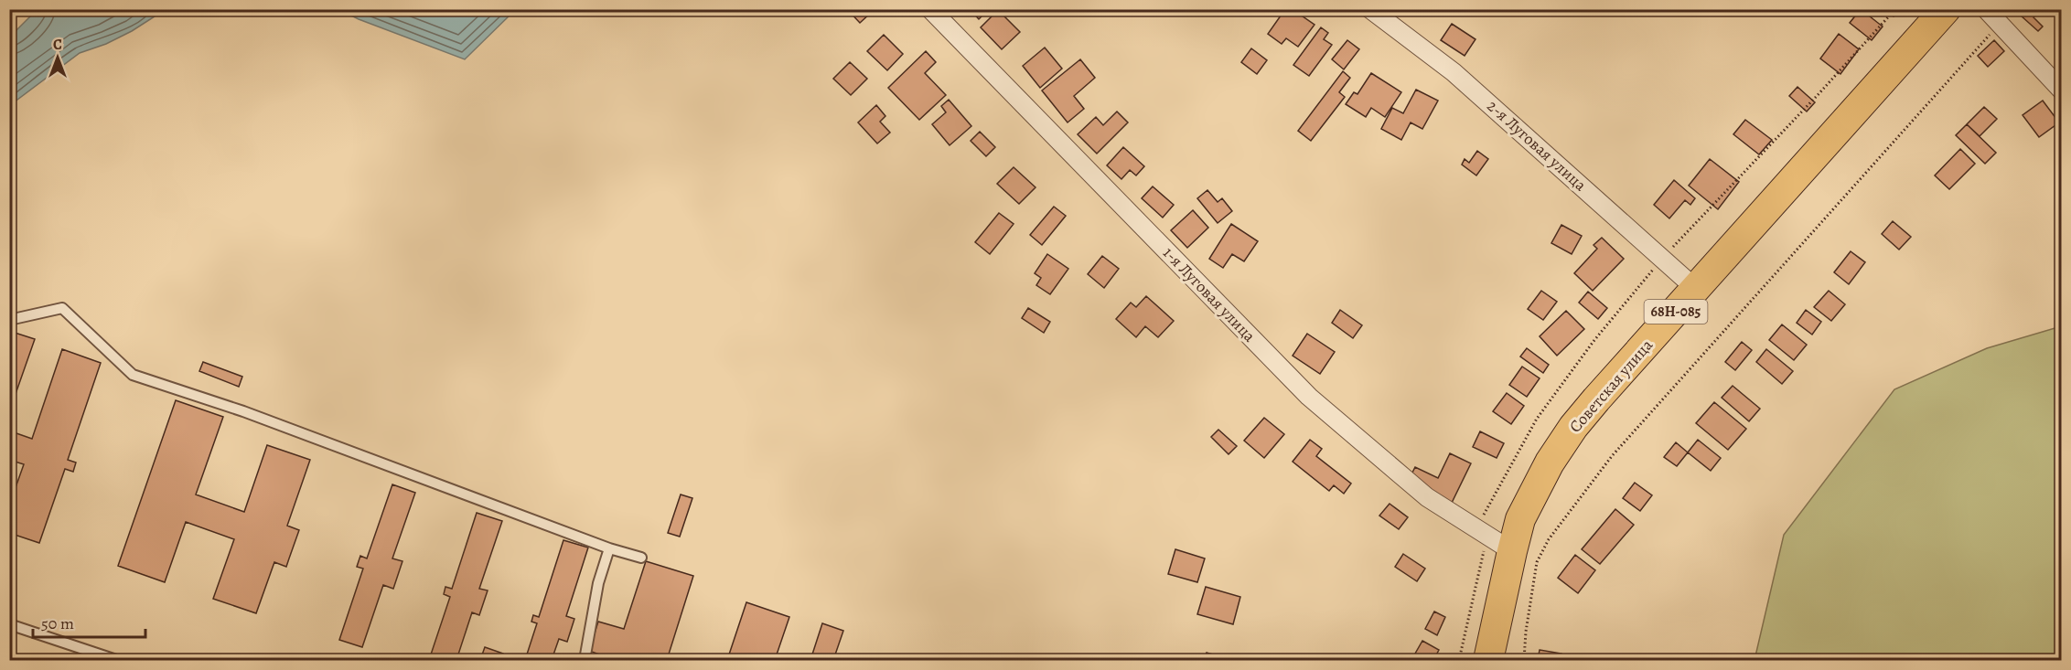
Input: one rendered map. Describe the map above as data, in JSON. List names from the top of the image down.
{
  "streets": {
    "main road": ["68Н-085", "Советская улица"],
    "street": ["2-я Луговая улица", "1-я Луговая улица"]
  },
  "crossings": [
    ["2-я Луговая улица", "Советская улица"],
    ["1-я Луговая улица", "Советская улица"]
  ],
  "scale_bar": "50 m",
  "north": "top"
}
